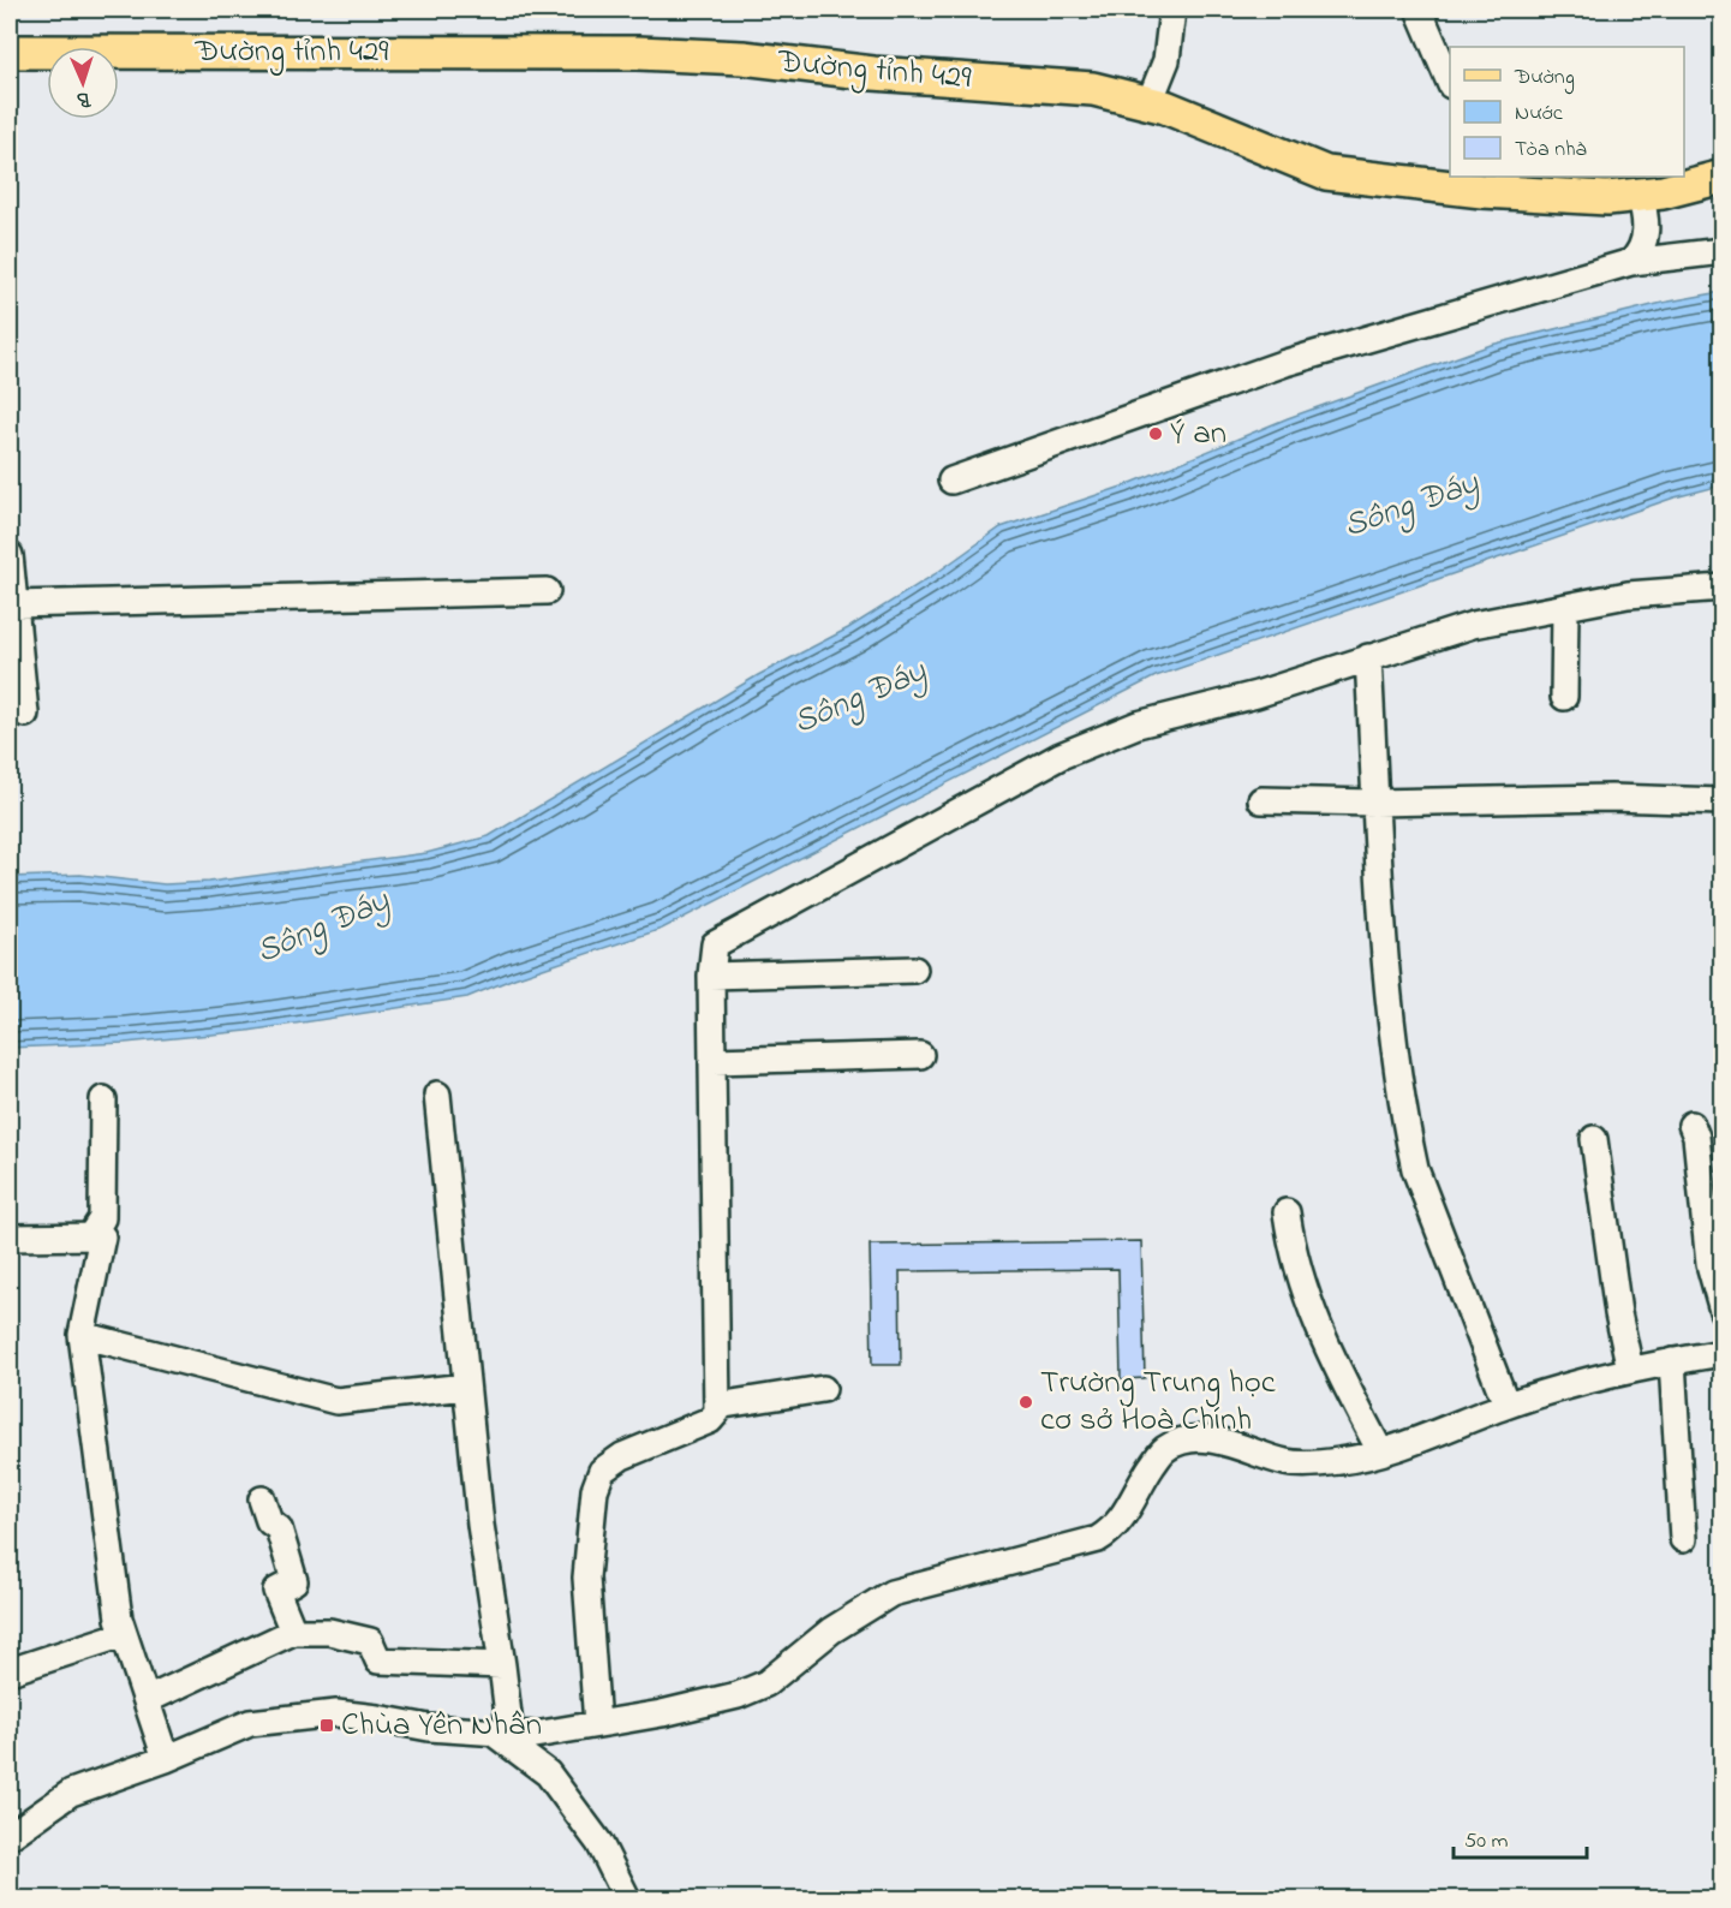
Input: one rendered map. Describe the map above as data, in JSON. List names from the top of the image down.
{
  "streets": {
    "main road": ["Đường tỉnh 429"]
  },
  "water": ["Sông Đáy"],
  "places": {
    "other": ["Ý an", "Trường Trung học cơ sở Hoà Chính"],
    "transit": ["Chùa Yên Nhân"]
  },
  "legend": ["Đường", "Nước", "Tòa nhà"],
  "scale_bar": "50 m",
  "north": "bottom"
}
